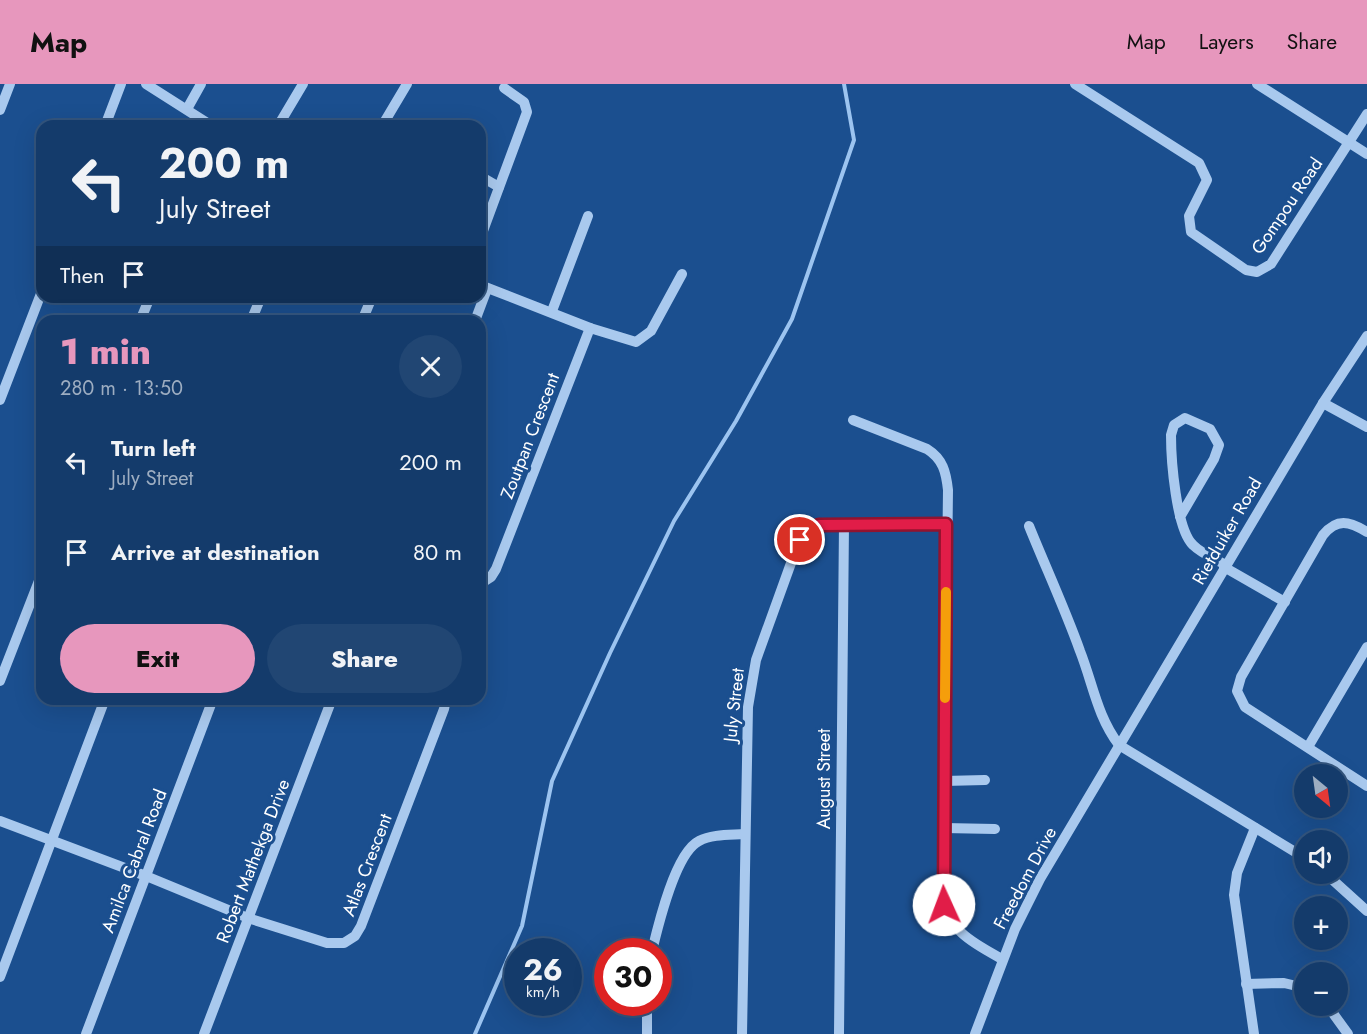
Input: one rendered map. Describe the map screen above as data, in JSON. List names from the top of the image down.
{
  "streets": {
    "street": [
      "Gompou Road",
      "Zoutpan Crescent",
      "Rietduiker Road",
      "July Street",
      "August Street",
      "Amilca Cabral Road",
      "Robert Mathekga Drive",
      "Atlas Crescent",
      "Freedom Drive"
    ]
  },
  "crossings": [
    ["Rietduiker Road", "Freedom Drive"],
    ["July Street", "August Street"],
    ["Amilca Cabral Road", "Atlas Crescent"],
    ["Robert Mathekga Drive", "Atlas Crescent"]
  ],
  "north": "bottom right",
  "page": {
    "header": "Map",
    "nav": ["Map", "Layers", "Share"],
    "turn": ["200 m", "July Street"],
    "then": "Then",
    "heading": ["1 min", "280 m · 13:50"],
    "list": [
      {
        "name": "Turn left",
        "note": "July Street",
        "value": "200 m"
      },
      {
        "name": "Arrive at destination",
        "value": "80 m"
      }
    ],
    "buttons": ["Exit", "Share"],
    "map_buttons": ["+", "−"],
    "speed": "26 km/h",
    "limit": "30"
  }
}
